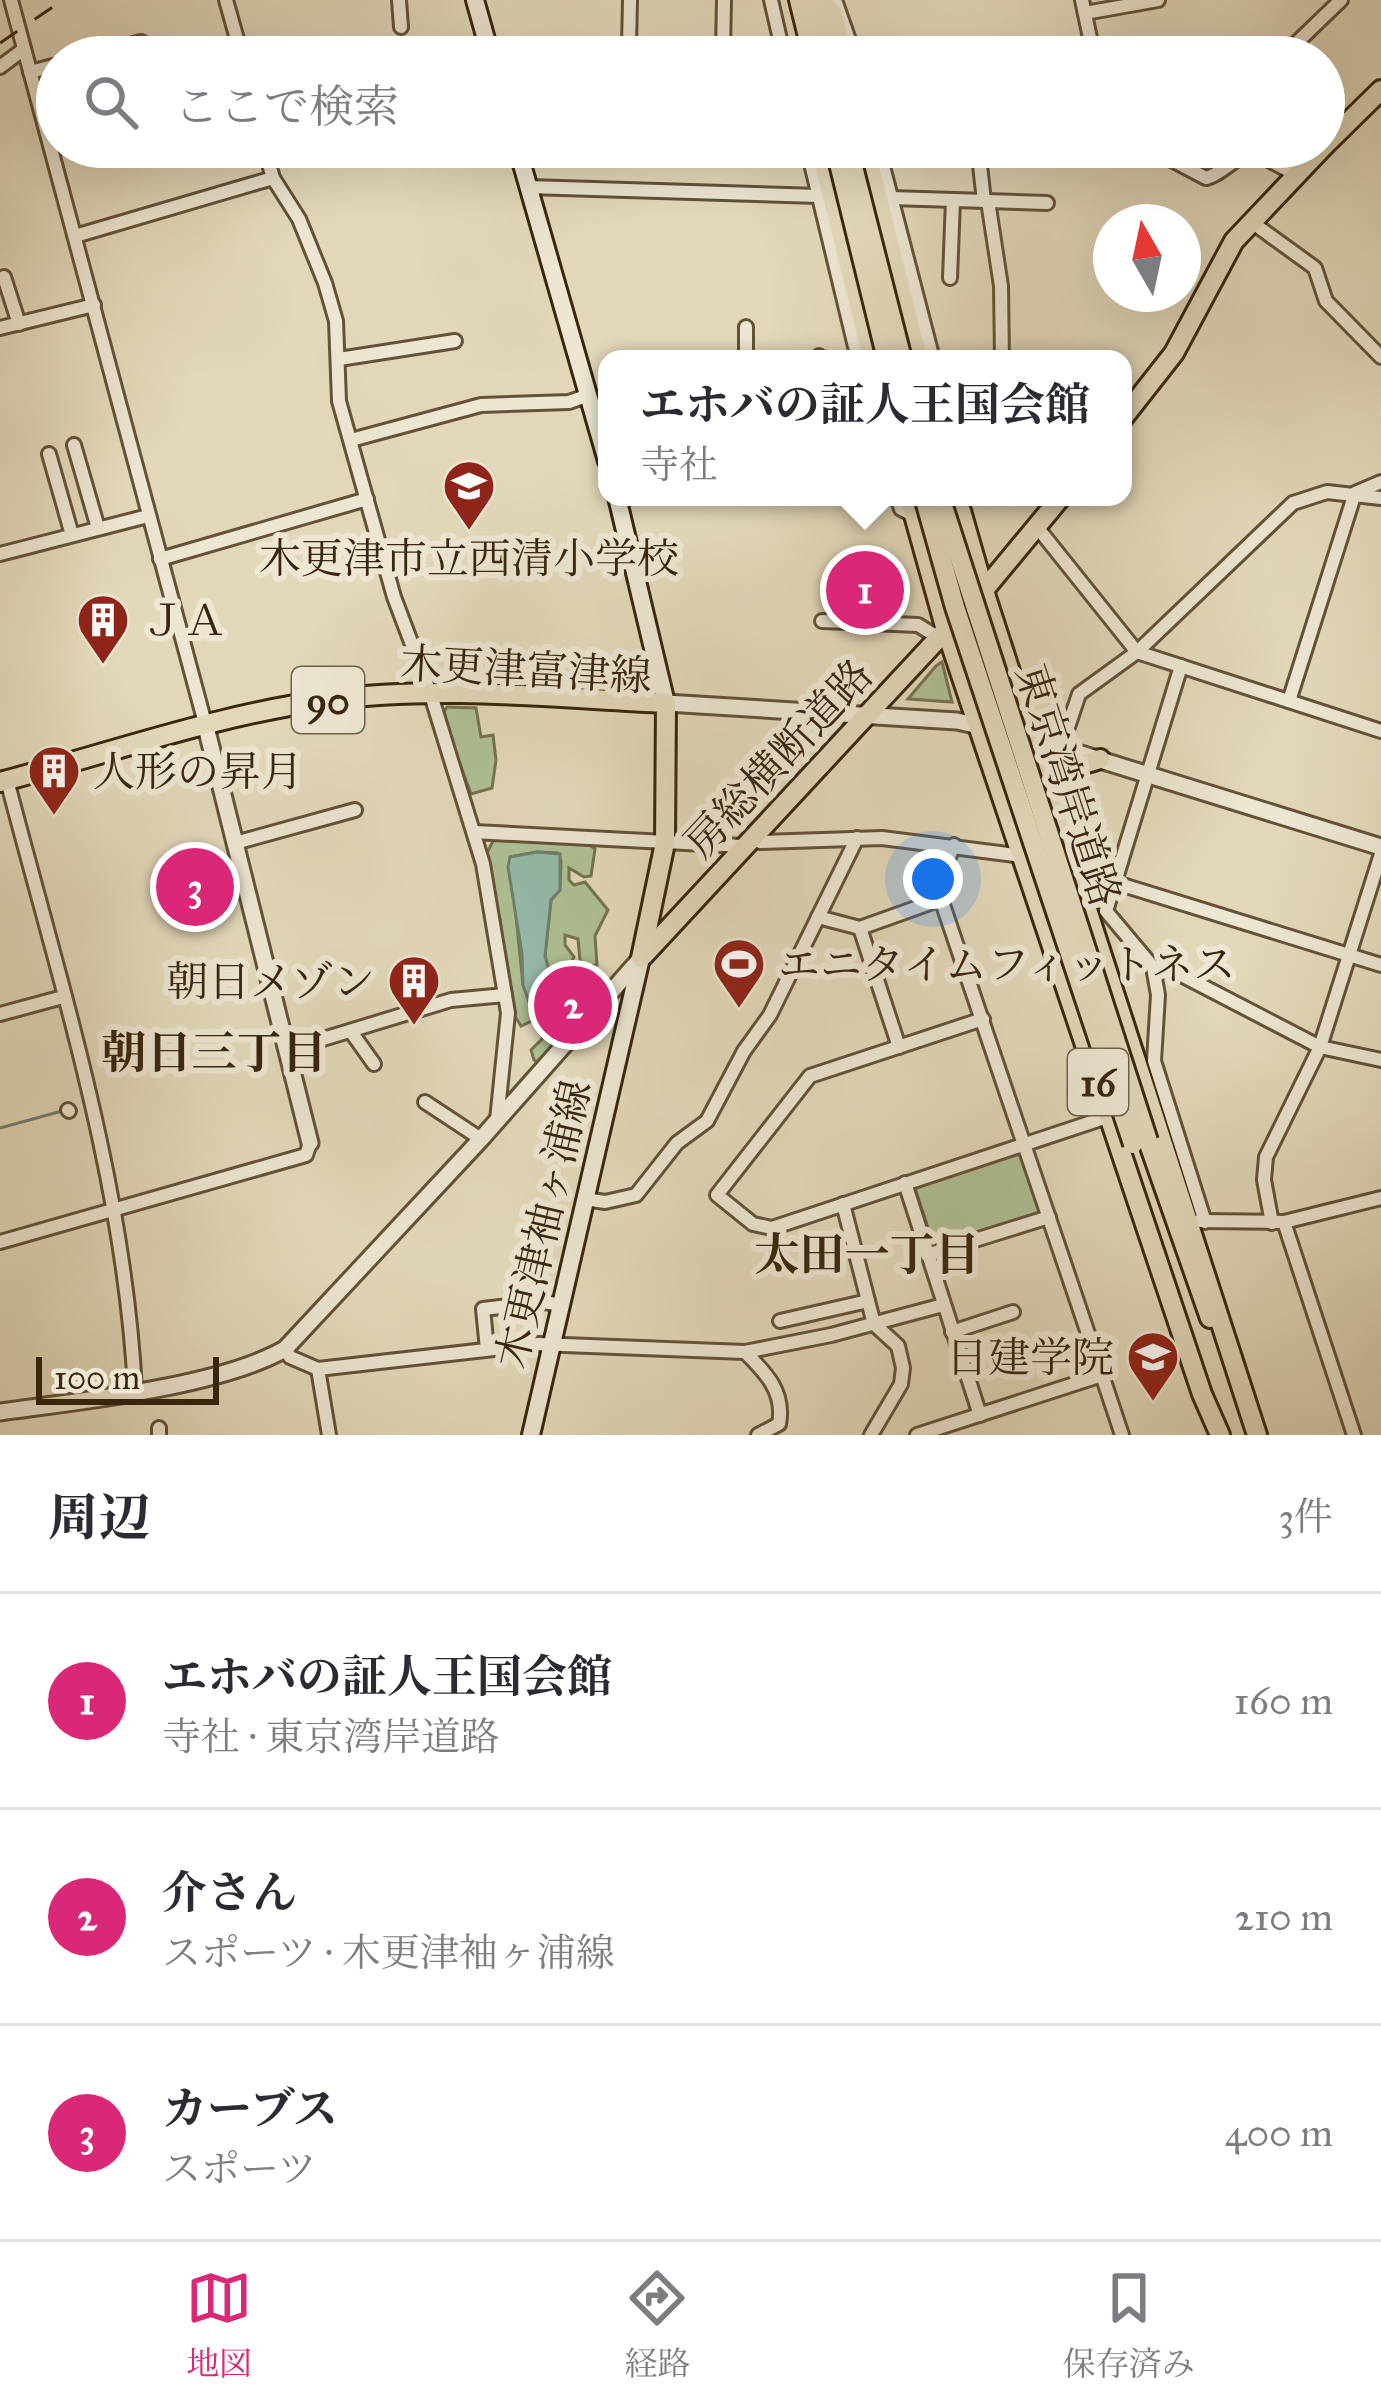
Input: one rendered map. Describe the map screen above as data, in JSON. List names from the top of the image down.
{
  "streets": {
    "main road": [
      "木更津富津線",
      "90",
      "房総横断道路",
      "東京湾岸道路",
      "16",
      "木更津袖ヶ浦線"
    ]
  },
  "crossings": [
    ["木更津富津線", "房総横断道路"],
    ["木更津富津線", "木更津袖ヶ浦線"],
    ["房総横断道路", "16"],
    ["房総横断道路", "木更津袖ヶ浦線"],
    ["東京湾岸道路", "16"]
  ],
  "districts": ["朝日三丁目", "太田一丁目"],
  "places": {
    "school or university": ["木更津市立西清小学校", "日建学院"],
    "building": ["ＪＡ", "人形の昇月", "朝日メゾン"],
    "sports": ["エニタイムフィットネス"]
  },
  "scale_bar": "100 m",
  "north": "top",
  "page": {
    "search": "ここで検索",
    "popup": ["エホバの証人王国会館", "寺社"],
    "pins": ["1", "3", "2"],
    "scale": "100 m",
    "heading": ["周辺", "3件"],
    "list": [
      {
        "mark": "1",
        "name": "エホバの証人王国会館",
        "note": "寺社 · 東京湾岸道路",
        "value": "160 m"
      },
      {
        "mark": "2",
        "name": "介さん",
        "note": "スポーツ · 木更津袖ヶ浦線",
        "value": "210 m"
      },
      {
        "mark": "3",
        "name": "カーブス",
        "note": "スポーツ",
        "value": "400 m"
      }
    ],
    "nav": ["地図", "経路", "保存済み"]
  }
}
